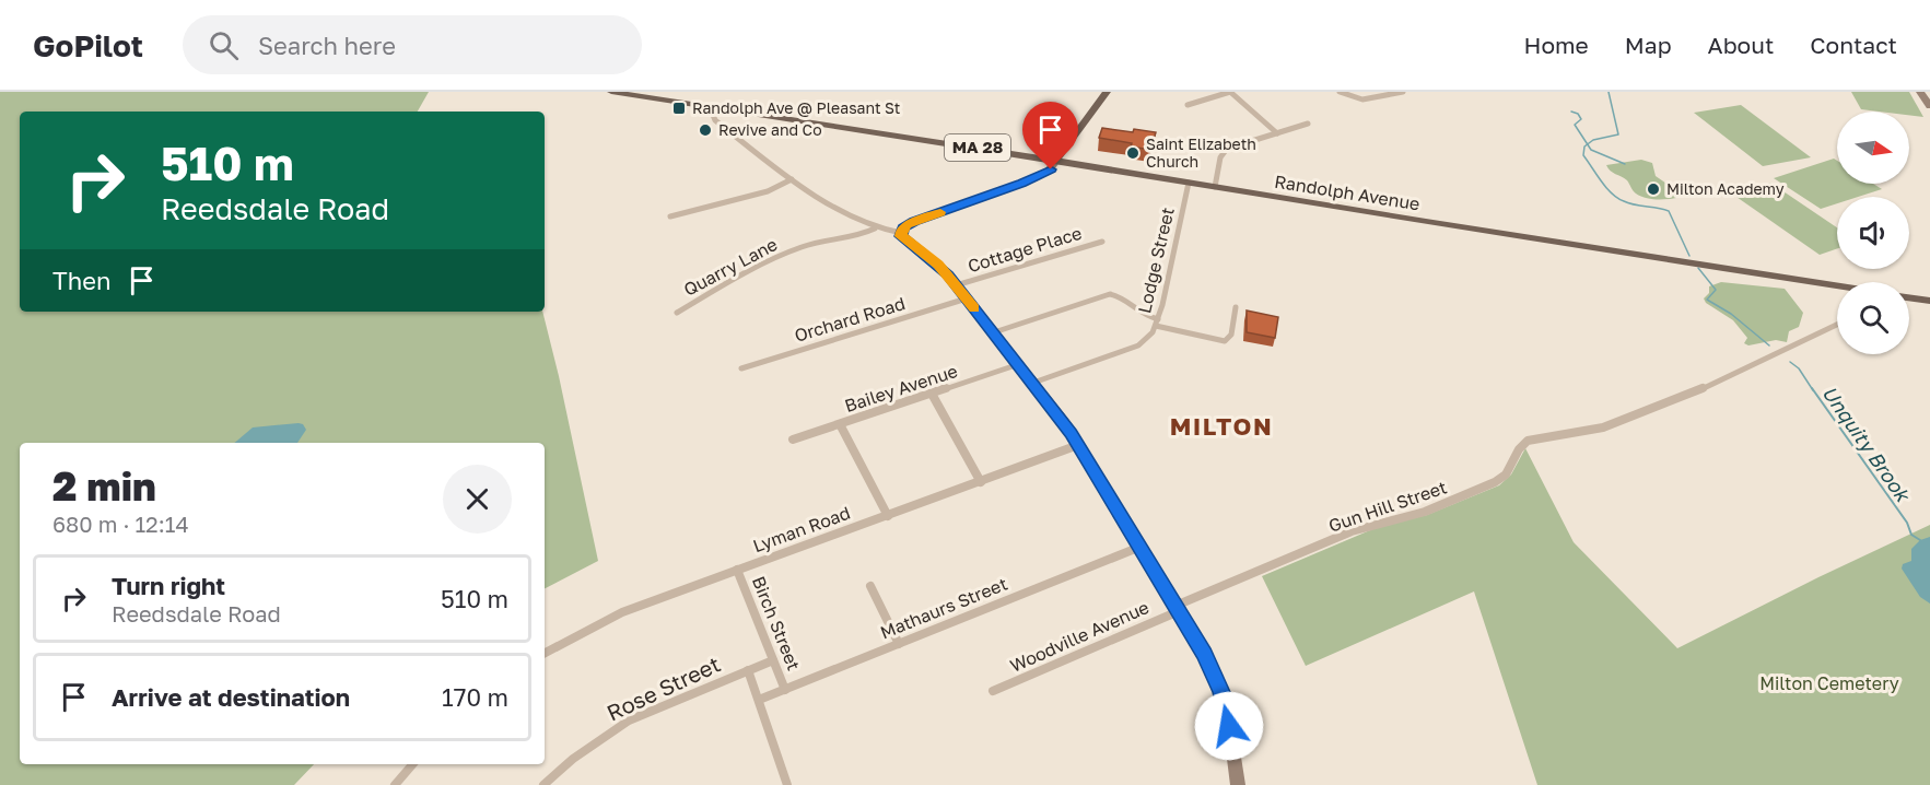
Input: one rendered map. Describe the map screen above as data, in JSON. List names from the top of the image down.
{
  "streets": {
    "main road": ["MA 28", "Randolph Avenue"],
    "street": [
      "Cottage Place",
      "Lodge Street",
      "Quarry Lane",
      "Orchard Road",
      "Bailey Avenue",
      "Gun Hill Street",
      "Lyman Road",
      "Mathaurs Street",
      "Birch Street",
      "Woodville Avenue",
      "Rose Street"
    ]
  },
  "crossings": [
    ["Randolph Avenue", "Lodge Street"],
    ["Gun Hill Street", "Woodville Avenue"],
    ["Lyman Road", "Birch Street"],
    ["Mathaurs Street", "Birch Street"],
    ["Birch Street", "Rose Street"]
  ],
  "districts": ["MILTON"],
  "water": ["Unquity Brook"],
  "parks": ["Milton Cemetery"],
  "places": {
    "transit": ["Randolph Ave @ Pleasant St"],
    "other": ["Revive and Co", "Saint Elizabeth Church", "Milton Academy"]
  },
  "north": "right",
  "page": {
    "header": "GoPilot",
    "search": "Search here",
    "nav": [
      "Home",
      "Map",
      "About",
      "Contact"
    ],
    "turn": ["510 m", "Reedsdale Road"],
    "then": "Then",
    "heading": ["2 min", "680 m · 12:14"],
    "list": [
      {
        "name": "Turn right",
        "note": "Reedsdale Road",
        "value": "510 m"
      },
      {
        "name": "Arrive at destination",
        "value": "170 m"
      }
    ]
  }
}
